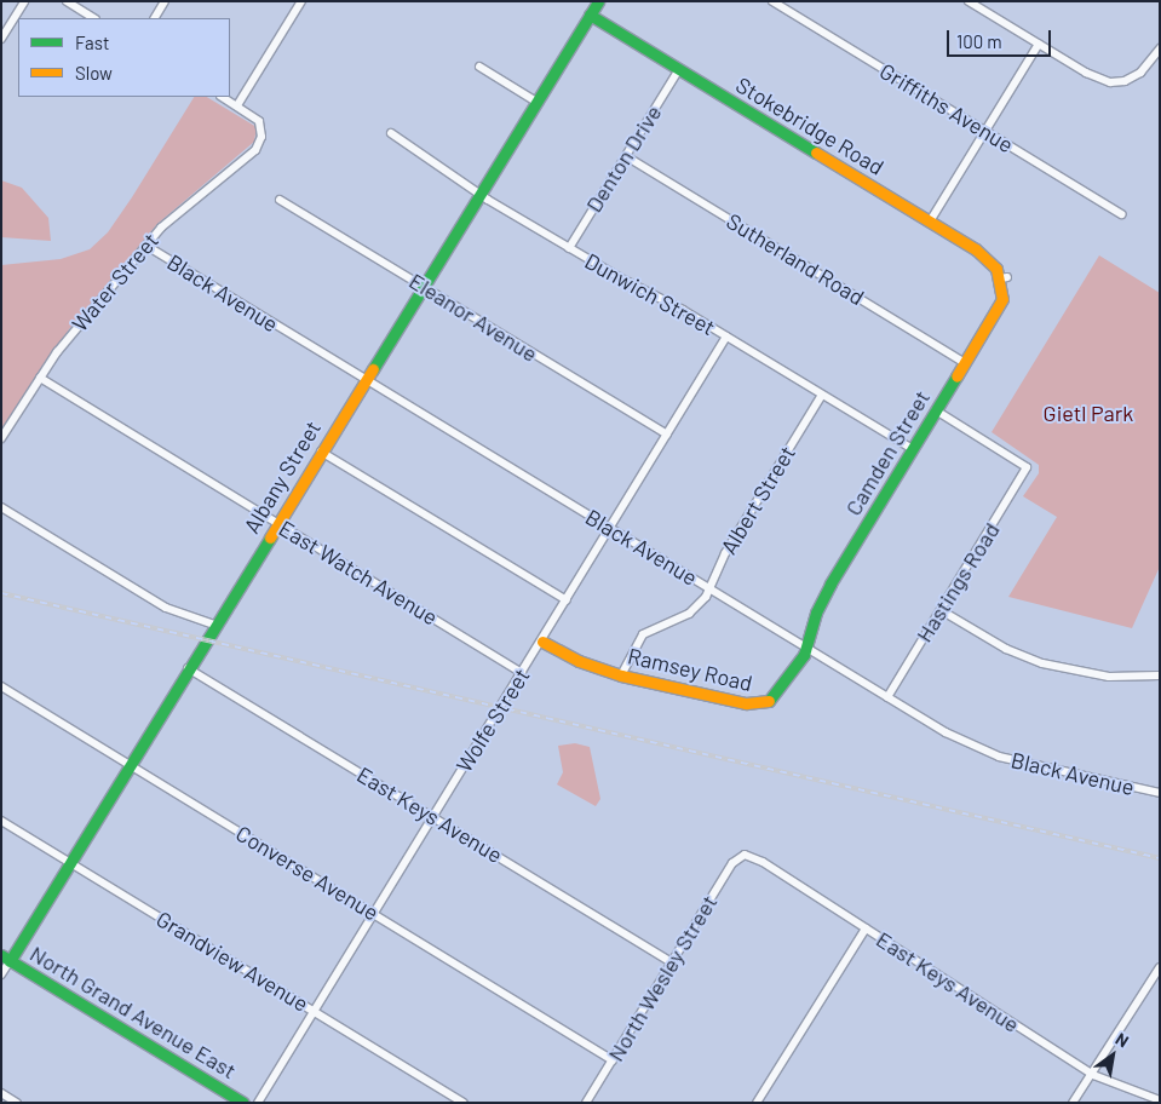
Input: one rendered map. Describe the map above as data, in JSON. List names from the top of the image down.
{
  "streets": {
    "street": [
      "Griffiths Avenue",
      "Stokebridge Road",
      "Denton Drive",
      "Sutherland Road",
      "Water Street",
      "Black Avenue",
      "Dunwich Street",
      "Eleanor Avenue",
      "Camden Street",
      "Albany Street",
      "Albert Street",
      "East Watch Avenue",
      "Hastings Road",
      "Ramsey Road",
      "Wolfe Street",
      "East Keys Avenue",
      "Converse Avenue",
      "Grandview Avenue",
      "North Wesley Street",
      "North Grand Avenue East"
    ]
  },
  "crossings": [
    ["Stokebridge Road", "Denton Drive"],
    ["Stokebridge Road", "Camden Street"],
    ["Stokebridge Road", "Albany Street"],
    ["Denton Drive", "Sutherland Road"],
    ["Denton Drive", "Dunwich Street"],
    ["Sutherland Road", "Camden Street"],
    ["Water Street", "Black Avenue"],
    ["Water Street", "East Watch Avenue"],
    ["Black Avenue", "Camden Street"],
    ["Black Avenue", "Albany Street"],
    ["Black Avenue", "Albert Street"],
    ["Black Avenue", "Hastings Road"],
    ["Black Avenue", "Ramsey Road"],
    ["Black Avenue", "Wolfe Street"],
    ["Dunwich Street", "Camden Street"],
    ["Dunwich Street", "Albany Street"],
    ["Dunwich Street", "Albert Street"],
    ["Dunwich Street", "Wolfe Street"],
    ["Eleanor Avenue", "Albany Street"],
    ["Eleanor Avenue", "Wolfe Street"],
    ["Camden Street", "Hastings Road"],
    ["Camden Street", "Ramsey Road"],
    ["Albany Street", "East Watch Avenue"],
    ["Albany Street", "East Keys Avenue"],
    ["Albany Street", "Converse Avenue"],
    ["Albany Street", "Grandview Avenue"],
    ["Albany Street", "North Grand Avenue East"],
    ["Albert Street", "Ramsey Road"],
    ["East Watch Avenue", "Wolfe Street"],
    ["Ramsey Road", "Wolfe Street"],
    ["Wolfe Street", "East Keys Avenue"],
    ["Wolfe Street", "Converse Avenue"],
    ["Wolfe Street", "Grandview Avenue"],
    ["East Keys Avenue", "North Wesley Street"],
    ["Converse Avenue", "North Wesley Street"]
  ],
  "parks": ["Gietl Park"],
  "legend": ["Fast", "Slow"],
  "scale_bar": "100 m",
  "north": "top right"
}
